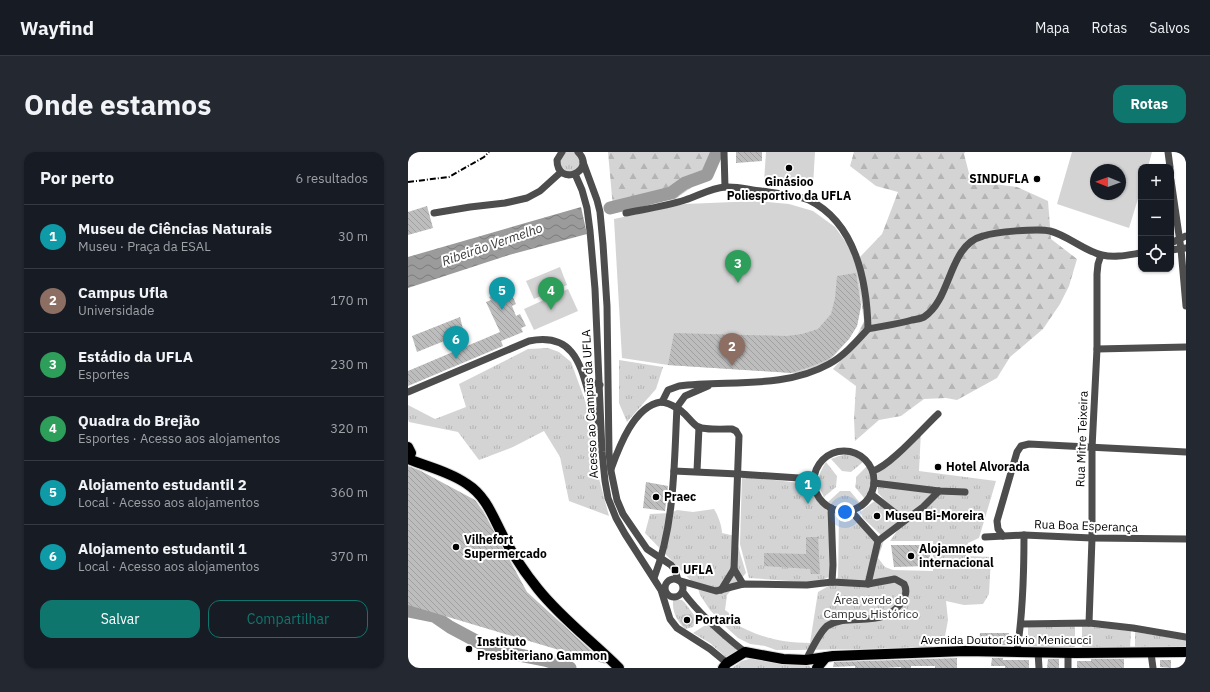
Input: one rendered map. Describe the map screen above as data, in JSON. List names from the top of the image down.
{
  "streets": {
    "main road": ["Avenida Doutor Sílvio Menicucci"],
    "street": ["Acesso ao Campus da UFLA", "Rua Mitre Teixeira", "Rua Boa Esperança"]
  },
  "crossings": [
    ["Rua Mitre Teixeira", "Rua Boa Esperança"]
  ],
  "water": ["Ribeirão Vermelho"],
  "parks": ["Área verde do Campus Histórico"],
  "places": {
    "other": [
      "Ginásioo Poliesportivo da UFLA",
      "SINDUFLA",
      "Hotel Alvorada",
      "Praec",
      "Museu Bi-Moreira",
      "Vilhefort Supermercado",
      "Alojamneto internacional",
      "Portaria",
      "Instituto Presbiteriano Gammon"
    ],
    "transit": ["UFLA"]
  },
  "north": "left",
  "page": {
    "header": "Wayfind",
    "nav": ["Mapa", "Rotas", "Salvos"],
    "buttons": [
      "Rotas",
      ["Salvar", "Compartilhar"]
    ],
    "title": "Onde estamos",
    "heading": ["Por perto", "6 resultados"],
    "map_buttons": ["+", "−"],
    "list": [
      {
        "mark": "1",
        "name": "Museu de Ciências Naturais",
        "note": "Museu · Praça da ESAL",
        "value": "30 m"
      },
      {
        "mark": "2",
        "name": "Campus Ufla",
        "note": "Universidade",
        "value": "170 m"
      },
      {
        "mark": "3",
        "name": "Estádio da UFLA",
        "note": "Esportes",
        "value": "230 m"
      },
      {
        "mark": "4",
        "name": "Quadra do Brejão",
        "note": "Esportes · Acesso aos alojamentos",
        "value": "320 m"
      },
      {
        "mark": "5",
        "name": "Alojamento estudantil 2",
        "note": "Local · Acesso aos alojamentos",
        "value": "360 m"
      },
      {
        "mark": "6",
        "name": "Alojamento estudantil 1",
        "note": "Local · Acesso aos alojamentos",
        "value": "370 m"
      }
    ],
    "pins": [
      "3",
      "4",
      "5",
      "6",
      "2",
      "1"
    ]
  }
}
